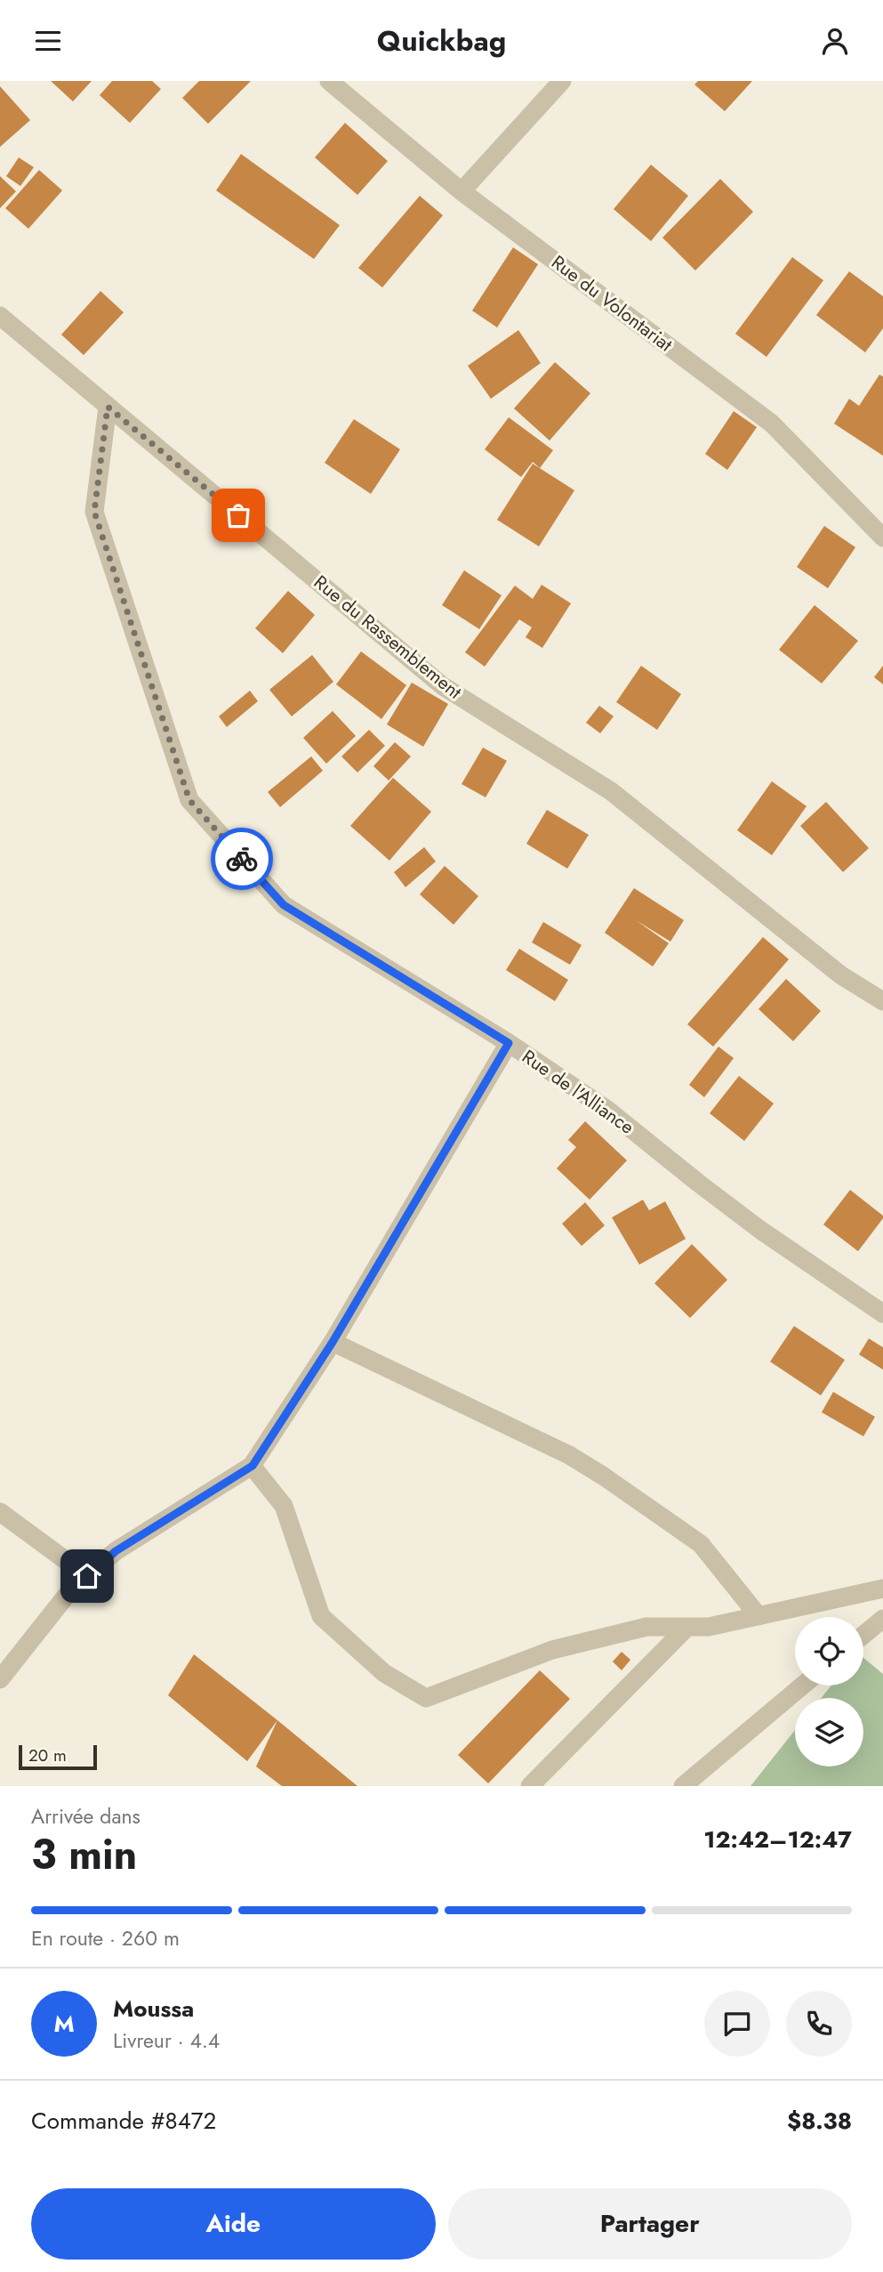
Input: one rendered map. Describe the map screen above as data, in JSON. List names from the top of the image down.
{
  "streets": {
    "street": ["Rue du Volontariat", "Rue du Rassemblement", "Rue de l'Alliance"]
  },
  "crossings": [
    ["Rue du Rassemblement", "Rue de l'Alliance"]
  ],
  "scale_bar": "20 m",
  "page": {
    "header": "Quickbag",
    "scale": "20 m",
    "heading": ["3 min", "Arrivée dans", "12:42–12:47"],
    "panel": [
      "Moussa",
      "Livreur · 4.4",
      "Commande #8472",
      "$8.38"
    ],
    "bar": "En route · 260 m",
    "round": "M",
    "buttons": ["Aide", "Partager"]
  }
}
